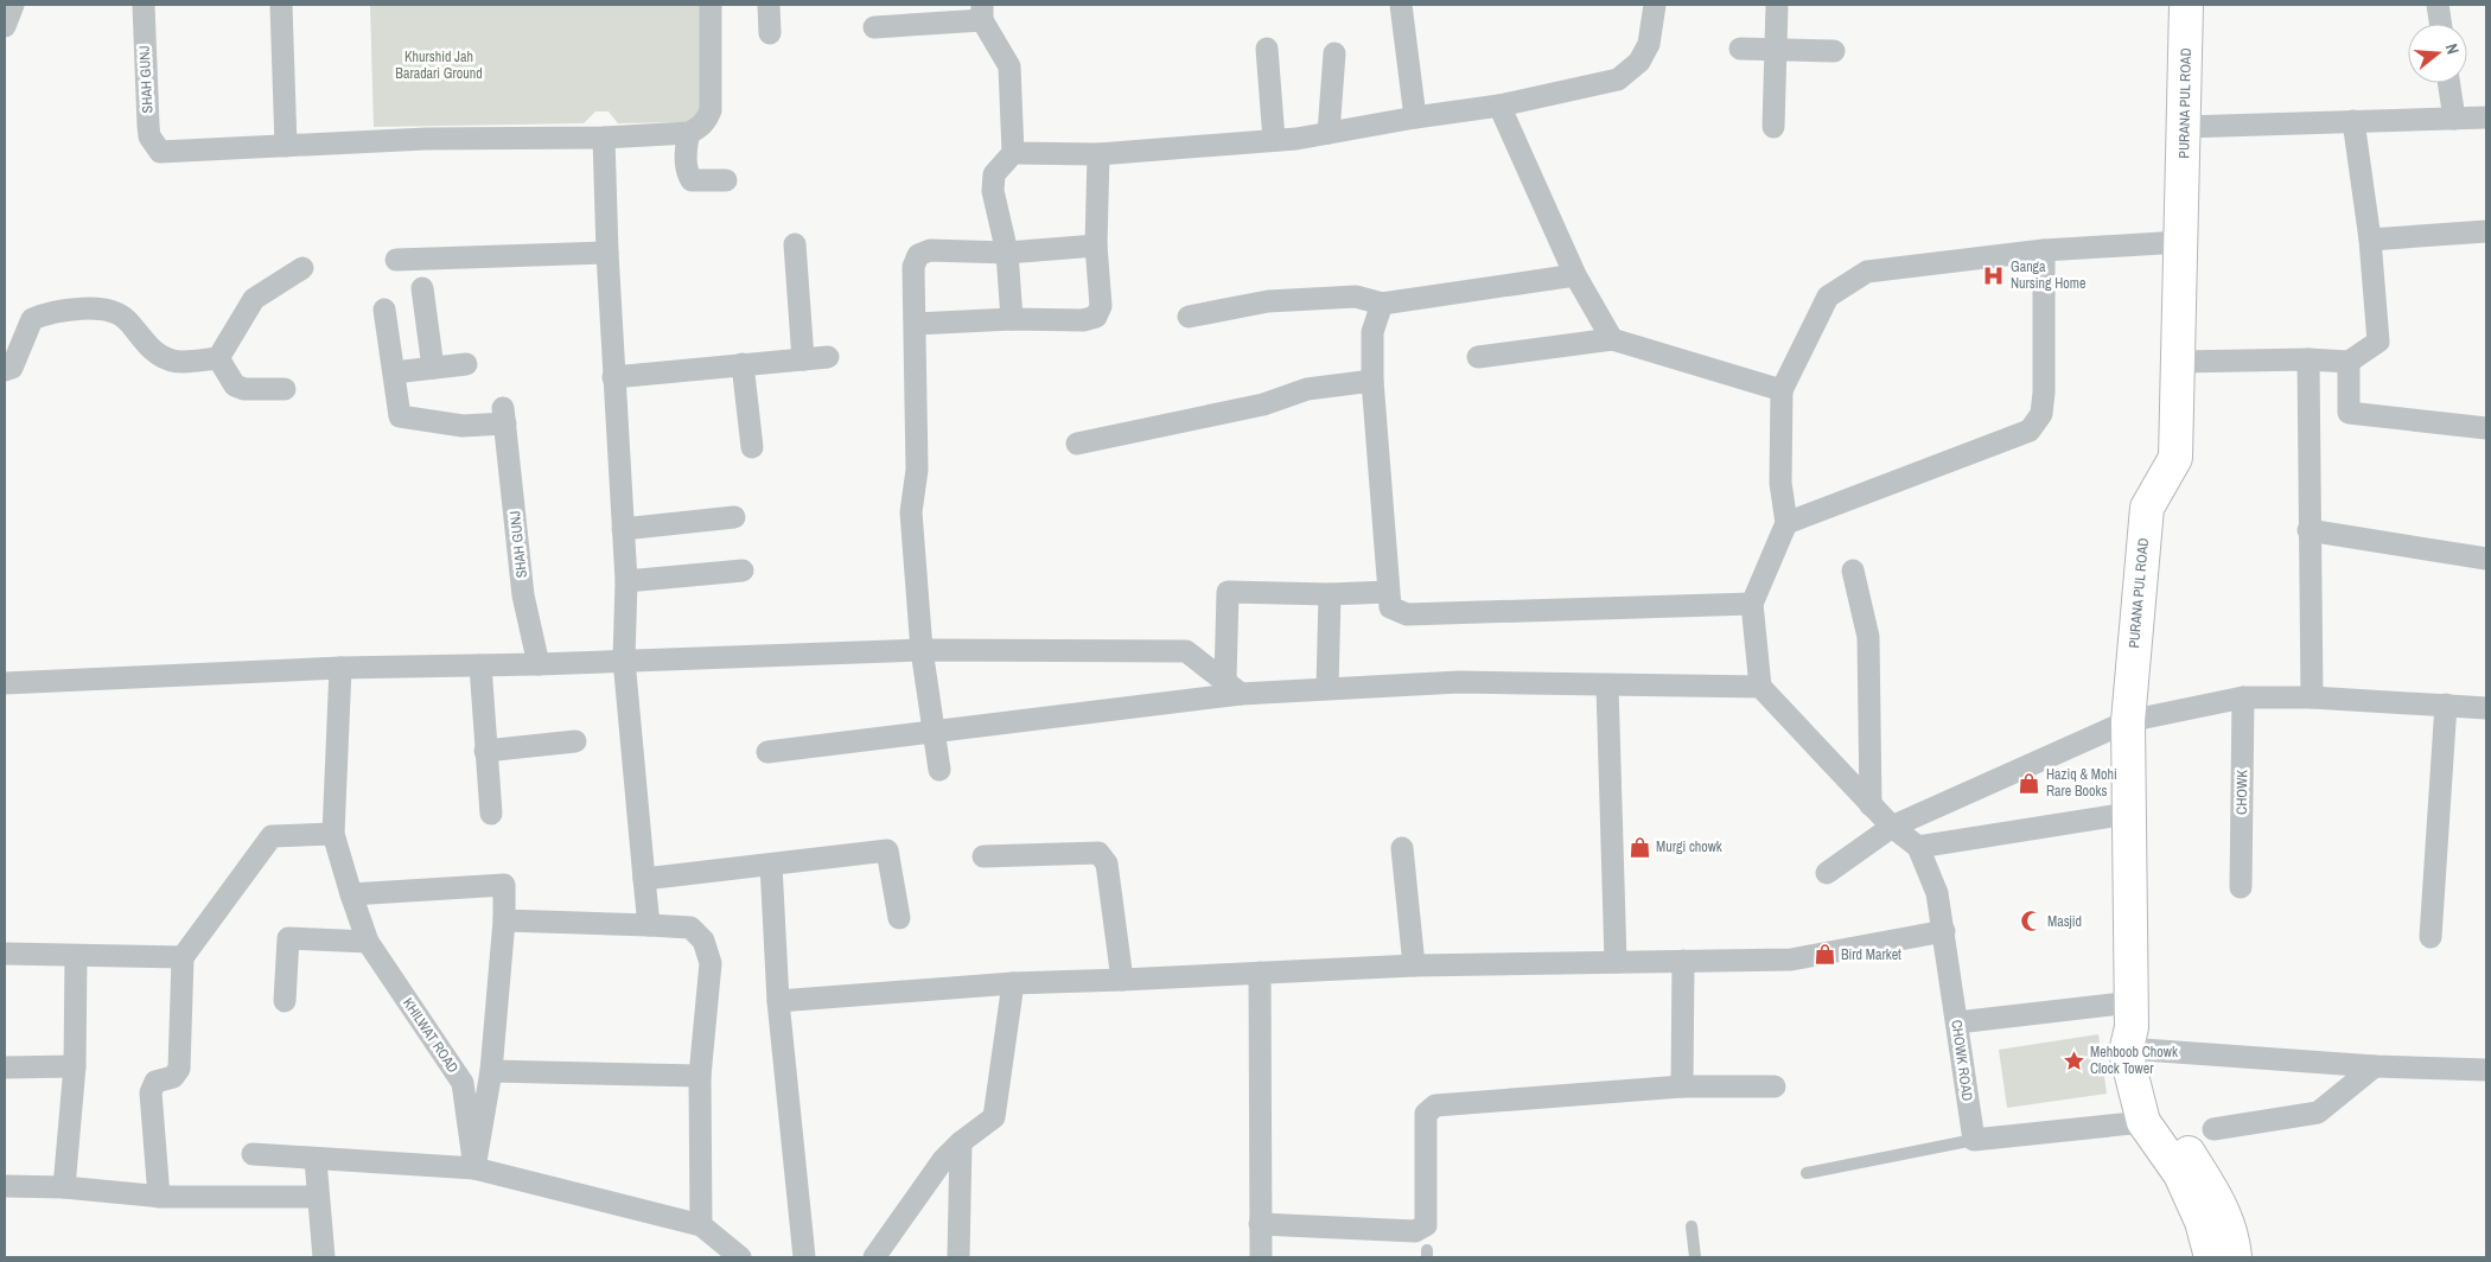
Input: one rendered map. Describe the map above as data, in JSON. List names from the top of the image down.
{
  "streets": {
    "main road": ["PURANA PUL ROAD"],
    "street": [
      "SHAH GUNJ",
      "CHOWK",
      "KHILWAT ROAD",
      "CHOWK ROAD"
    ]
  },
  "parks": ["Khurshid Jah Baradari Ground"],
  "places": {
    "hospital": ["Ganga Nursing Home"],
    "shop": ["Haziq & Mohi Rare Books", "Murgi chowk", "Bird Market"],
    "mosque": ["Masjid"],
    "place": ["Mehboob Chowk Clock Tower"]
  },
  "north": "right"
}
